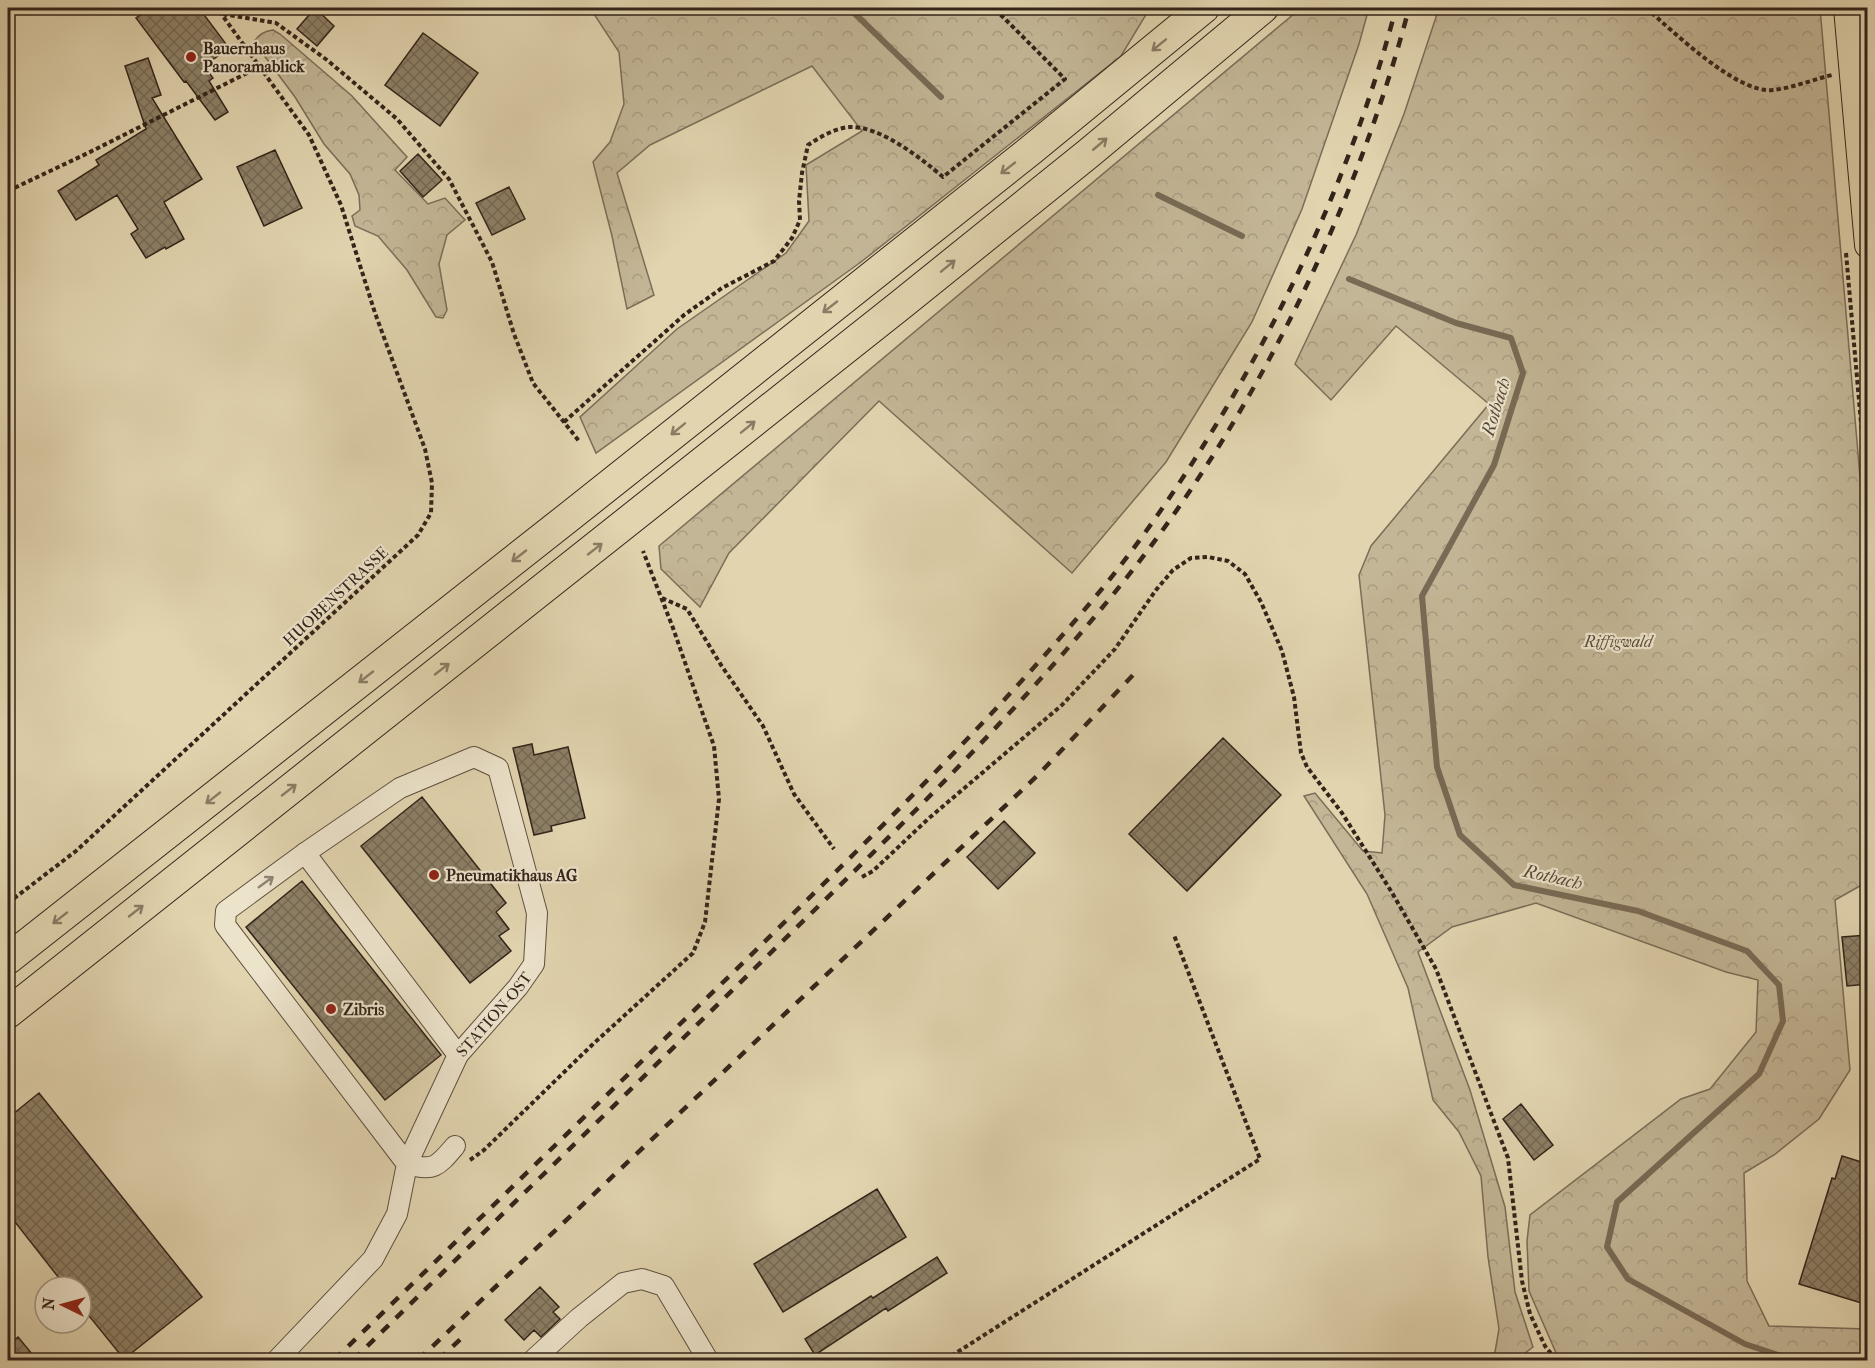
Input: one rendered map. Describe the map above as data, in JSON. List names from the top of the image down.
{
  "streets": {
    "street": ["STATION-OST"],
    "path": ["HUOBENSTRASSE"]
  },
  "water": ["Rotbach"],
  "parks": ["Riffigwald"],
  "places": ["Bauernhaus Panoramablick", "Pneumatikhaus AG", "Zibris"],
  "north": "left"
}
